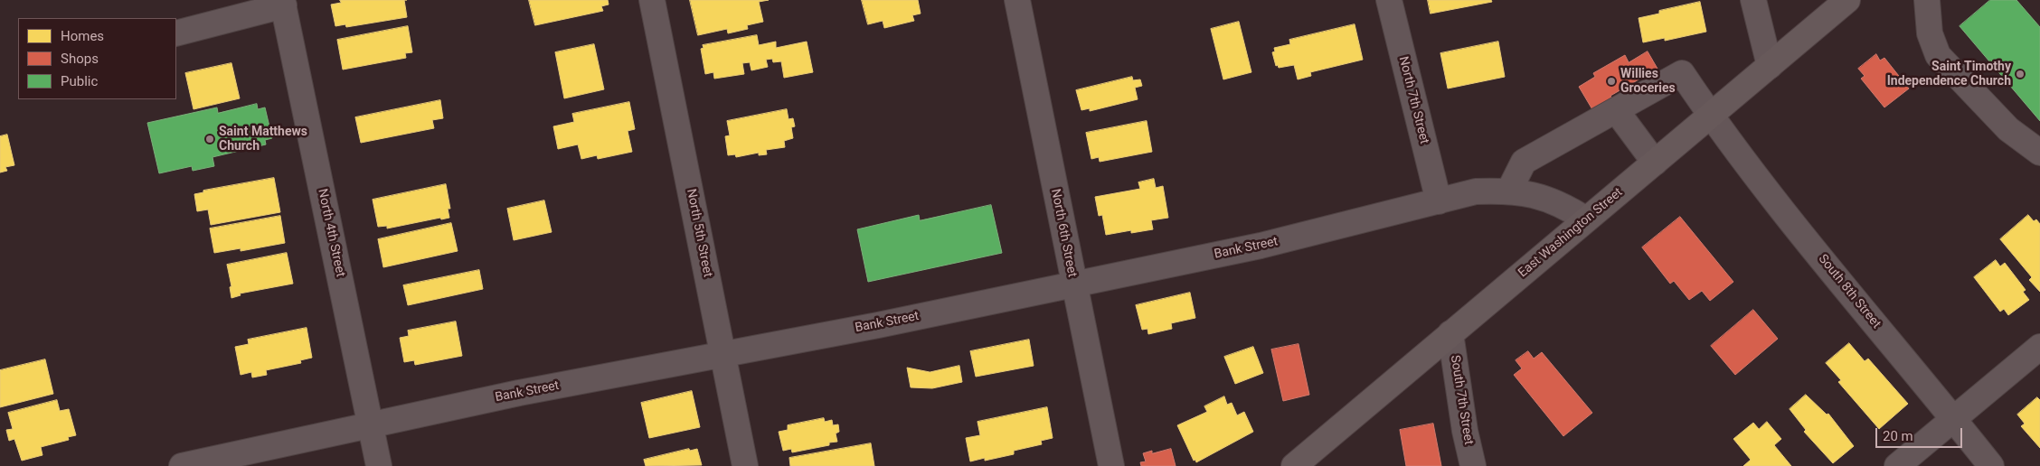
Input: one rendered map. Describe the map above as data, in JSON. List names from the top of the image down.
{
  "streets": {
    "main road": ["East Washington Street"],
    "street": [
      "North 7th Street",
      "North 4th Street",
      "North 5th Street",
      "North 6th Street",
      "Bank Street",
      "South 8th Street",
      "South 7th Street"
    ]
  },
  "crossings": [
    ["North 7th Street", "Bank Street"],
    ["North 4th Street", "Bank Street"],
    ["North 5th Street", "Bank Street"],
    ["North 6th Street", "Bank Street"],
    ["East Washington Street", "Bank Street"],
    ["East Washington Street", "South 8th Street"],
    ["East Washington Street", "South 7th Street"]
  ],
  "places": ["Saint Timothy Independence Church", "Willies Groceries", "Saint Matthews Church"],
  "legend": ["Homes", "Shops", "Public"],
  "scale_bar": "20 m"
}
